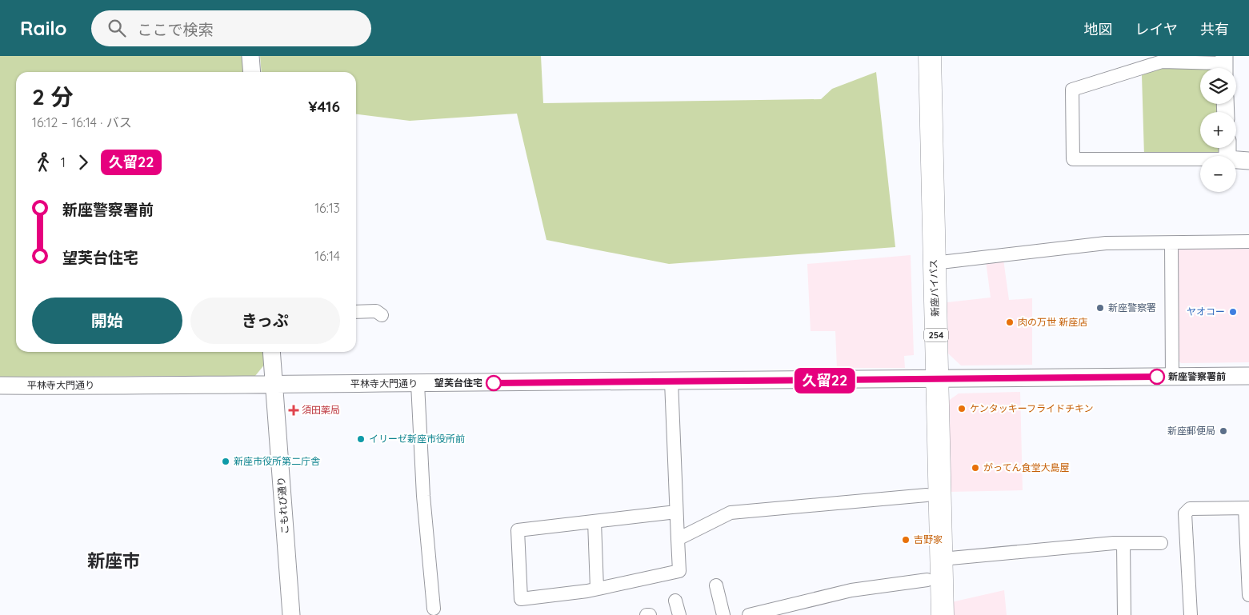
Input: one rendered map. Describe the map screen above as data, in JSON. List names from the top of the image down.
{
  "streets": {
    "highway": ["新座バイパス", "254"],
    "street": ["平林寺大門通り", "こもれび通り"]
  },
  "crossings": [
    ["新座バイパス", "平林寺大門通り"],
    ["平林寺大門通り", "こもれび通り"]
  ],
  "districts": ["新座市"],
  "places": {
    "other": [
      "新座警察署",
      "ヤオコー",
      "肉の万世 新座店",
      "新座警察署前",
      "望芙台住宅",
      "ケンタッキーフライドチキン",
      "新座郵便局",
      "イリーゼ新座市役所前",
      "新座市役所第二庁舎",
      "がってん食堂大島屋",
      "吉野家"
    ],
    "health": ["須田薬局"]
  },
  "lines": ["bus line 久留22"],
  "page": {
    "header": "Railo",
    "search": "ここで検索",
    "nav": ["地図", "レイヤ", "共有"],
    "on_map": "久留22",
    "map_buttons": ["+", "−"],
    "heading": ["2 分", "16:12 – 16:14 · バス", "¥416"],
    "legs": ["1", "久留22"],
    "list": [
      {
        "name": "新座警察署前",
        "value": "16:13"
      },
      {
        "name": "望芙台住宅",
        "value": "16:14"
      }
    ],
    "buttons": ["開始", "きっぷ"]
  }
}
